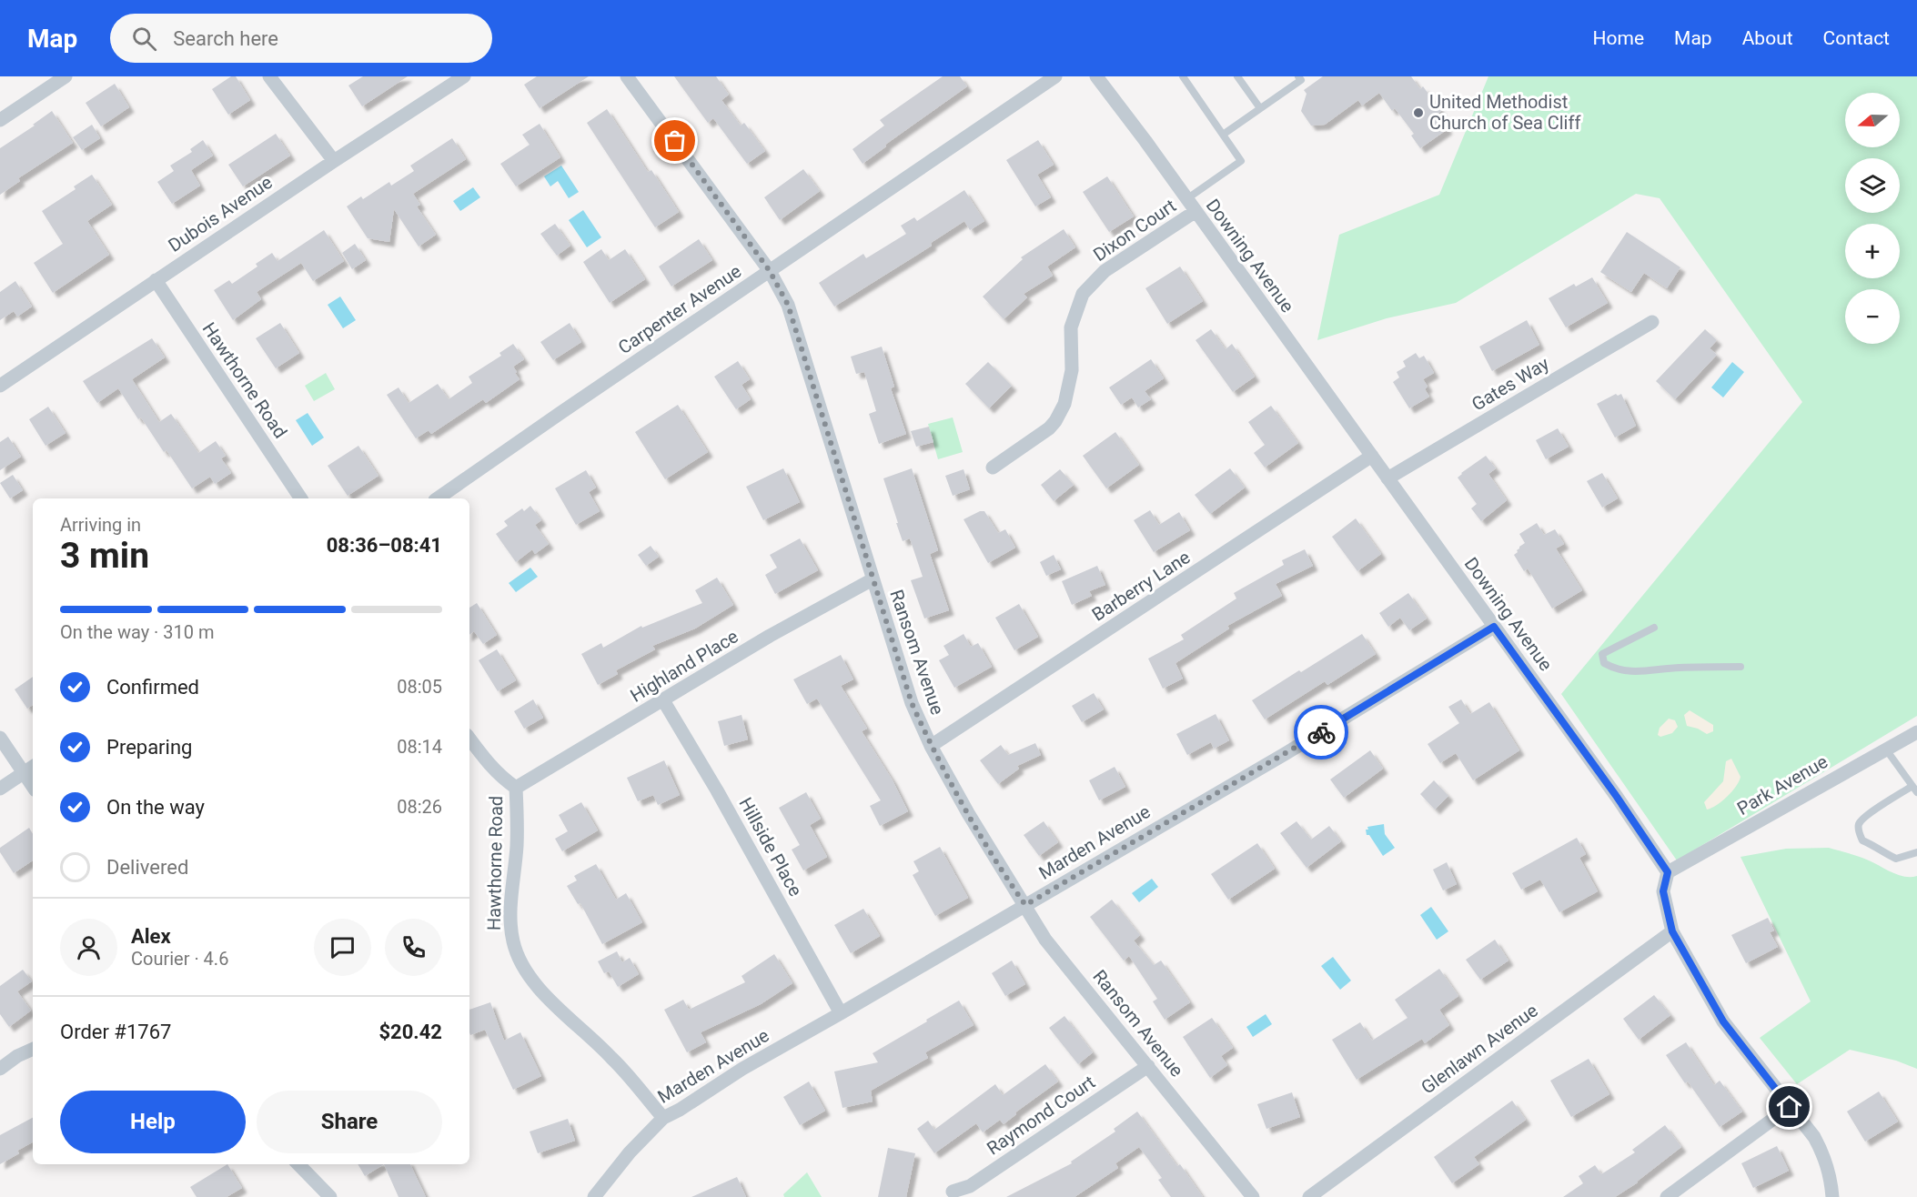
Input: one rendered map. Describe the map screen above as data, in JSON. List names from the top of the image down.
{
  "streets": {
    "street": [
      "Dubois Avenue",
      "Dixon Court",
      "Downing Avenue",
      "Carpenter Avenue",
      "Hawthorne Road",
      "Gates Way",
      "Barberry Lane",
      "Ransom Avenue",
      "Highland Place",
      "Park Avenue",
      "Marden Avenue",
      "Hillside Place",
      "Glenlawn Avenue",
      "Raymond Court"
    ]
  },
  "crossings": [
    ["Dubois Avenue", "Hawthorne Road"],
    ["Dixon Court", "Downing Avenue"],
    ["Downing Avenue", "Gates Way"],
    ["Downing Avenue", "Barberry Lane"],
    ["Downing Avenue", "Park Avenue"],
    ["Downing Avenue", "Marden Avenue"],
    ["Carpenter Avenue", "Ransom Avenue"],
    ["Hawthorne Road", "Highland Place"],
    ["Hawthorne Road", "Marden Avenue"],
    ["Barberry Lane", "Ransom Avenue"],
    ["Ransom Avenue", "Highland Place"],
    ["Ransom Avenue", "Marden Avenue"],
    ["Ransom Avenue", "Raymond Court"],
    ["Highland Place", "Hillside Place"],
    ["Marden Avenue", "Hillside Place"]
  ],
  "places": ["United Methodist Church of Sea Cliff"],
  "north": "left",
  "page": {
    "header": "Map",
    "search": "Search here",
    "nav": [
      "Home",
      "Map",
      "About",
      "Contact"
    ],
    "map_buttons": ["+", "−"],
    "heading": ["3 min", "Arriving in", "08:36–08:41"],
    "panel": [
      "Alex",
      "Courier · 4.6",
      "Order #1767",
      "$20.42"
    ],
    "bar": "On the way · 310 m",
    "list": [
      ["Confirmed", "08:05"],
      ["Preparing", "08:14"],
      ["On the way", "08:26"],
      "Delivered"
    ],
    "buttons": ["Help", "Share"]
  }
}
